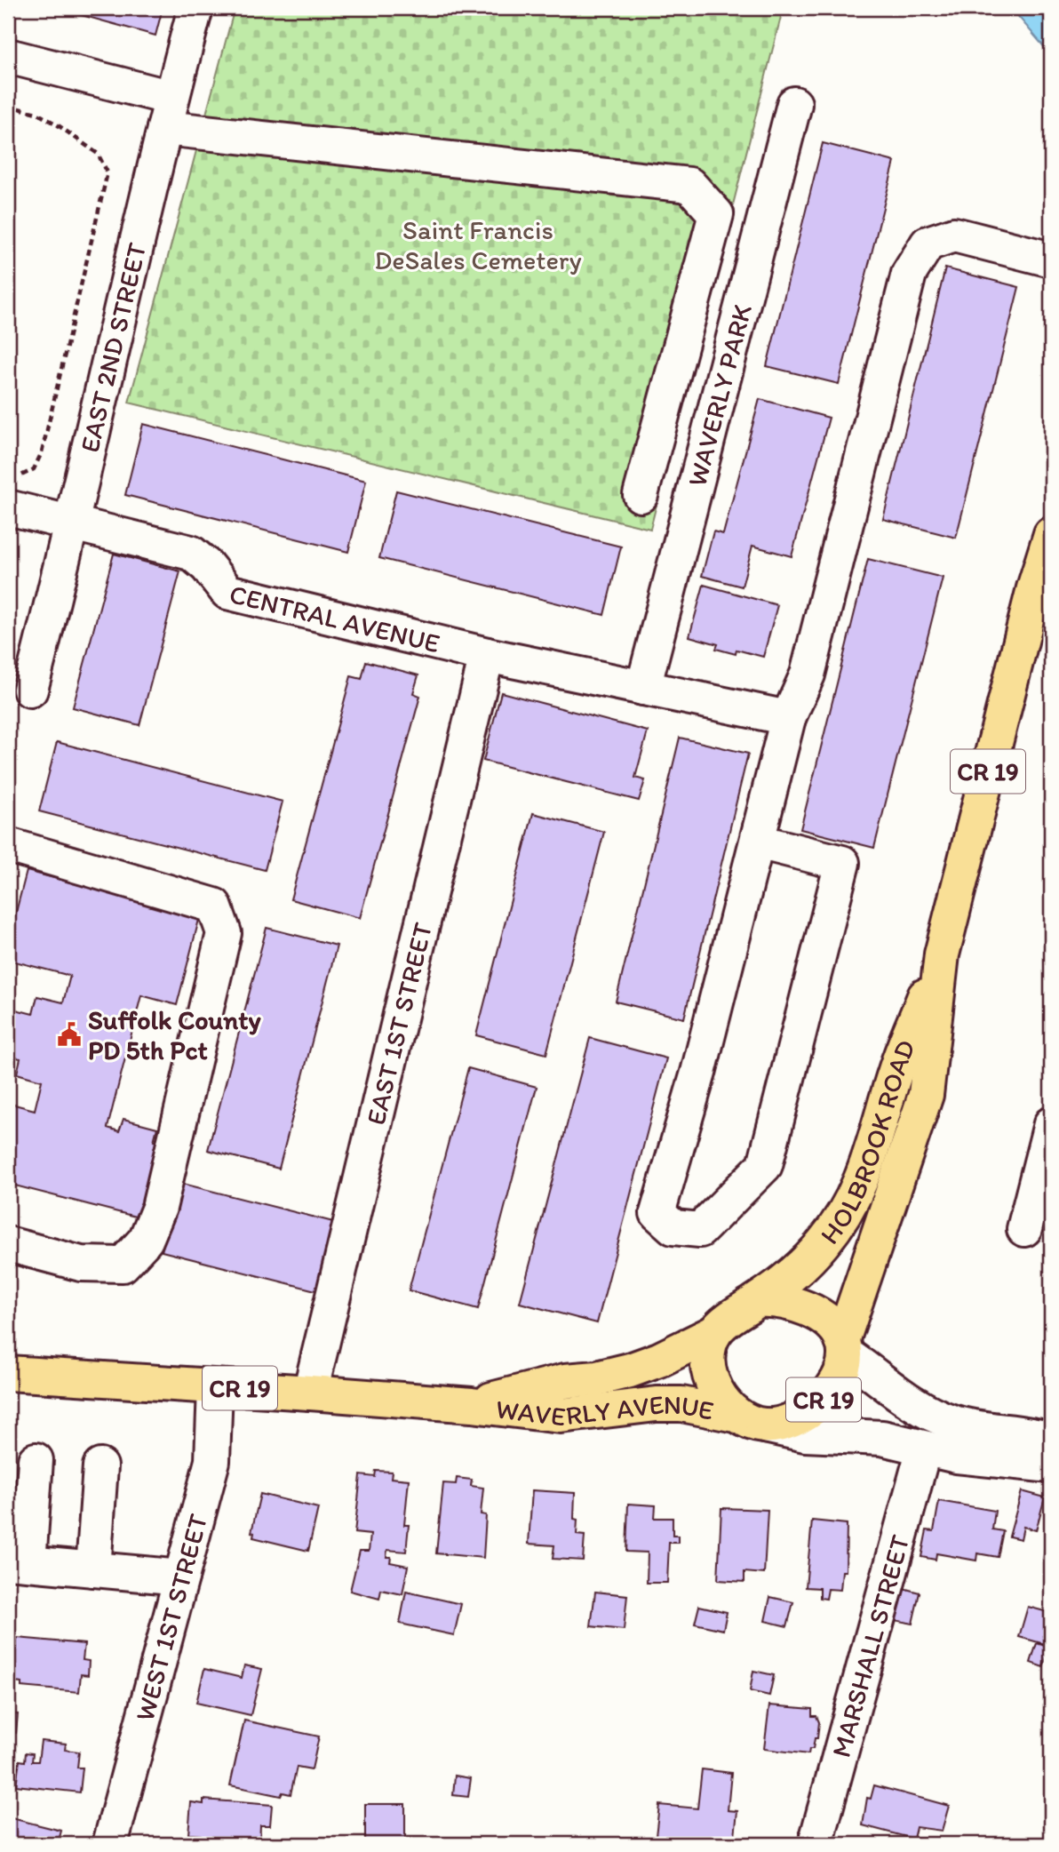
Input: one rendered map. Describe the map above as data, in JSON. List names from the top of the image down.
{
  "streets": {
    "main road": ["CR 19", "HOLBROOK ROAD", "WAVERLY AVENUE"],
    "street": [
      "EAST 2ND STREET",
      "WAVERLY PARK",
      "CENTRAL AVENUE",
      "EAST 1ST STREET",
      "WEST 1ST STREET",
      "MARSHALL STREET"
    ]
  },
  "crossings": [
    ["EAST 2ND STREET", "CENTRAL AVENUE"],
    ["WAVERLY PARK", "CENTRAL AVENUE"],
    ["CENTRAL AVENUE", "EAST 1ST STREET"],
    ["CR 19", "HOLBROOK ROAD"],
    ["CR 19", "WAVERLY AVENUE"],
    ["EAST 1ST STREET", "WAVERLY AVENUE"],
    ["HOLBROOK ROAD", "WAVERLY AVENUE"],
    ["WAVERLY AVENUE", "WEST 1ST STREET"],
    ["WAVERLY AVENUE", "MARSHALL STREET"]
  ],
  "parks": ["Saint Francis DeSales Cemetery"],
  "places": {
    "public building": ["Suffolk County PD 5th Pct"]
  }
}
